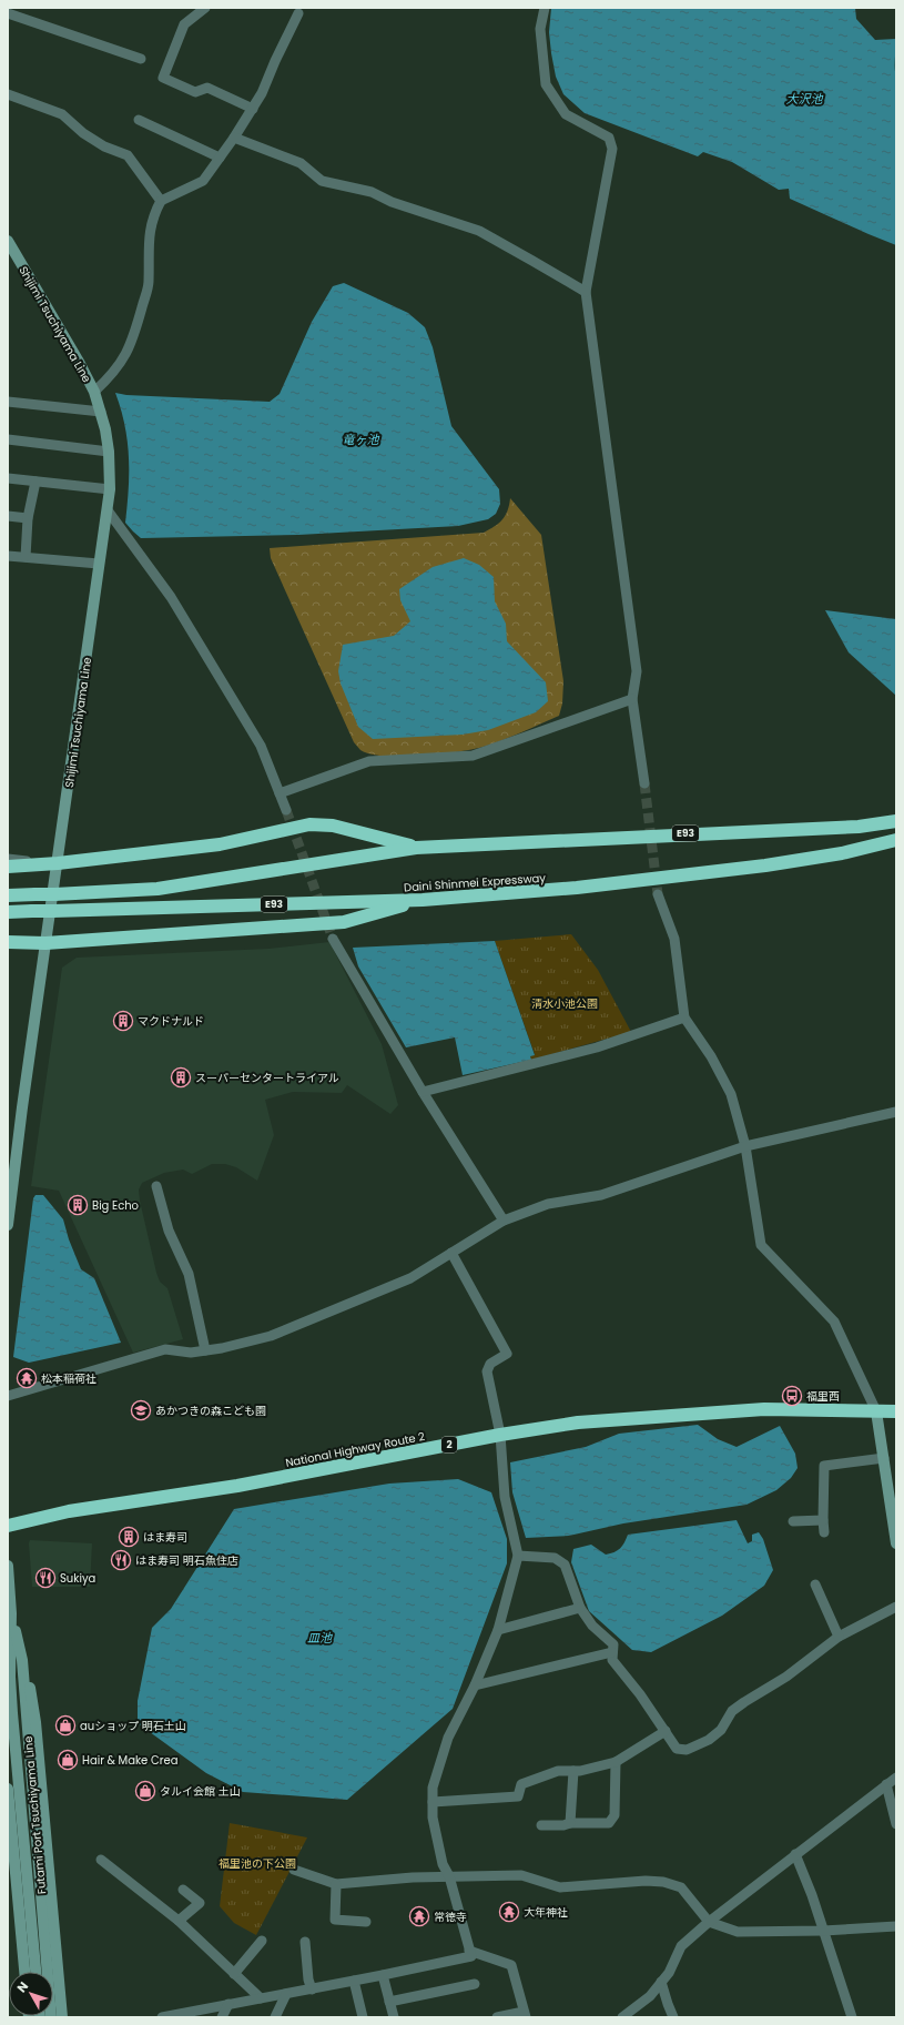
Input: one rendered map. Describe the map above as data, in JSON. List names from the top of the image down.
{
  "streets": {
    "highway": [
      "E93",
      "Daini Shinmei Expressway",
      "2",
      "National Highway Route 2"
    ],
    "main road": ["Shijimi Tsuchiyama Line", "Futami Port Tsuchiyama Line"]
  },
  "water": ["大沢池", "竜ヶ池", "皿池"],
  "parks": ["清水小池公園", "福里池の下公園"],
  "places": {
    "building": [
      "マクドナルド",
      "スーパーセンタートライアル",
      "Big Echo",
      "はま寿司"
    ],
    "temple": ["松本稲荷社", "大年神社", "常徳寺"],
    "bus stop": ["福里西"],
    "school or university": ["あかつきの森こども園"],
    "restaurant": ["はま寿司 明石魚住店", "Sukiya"],
    "shop": ["auショップ 明石土山", "Hair & Make Crea", "タルイ会館 土山"]
  },
  "north": "top left"
}
